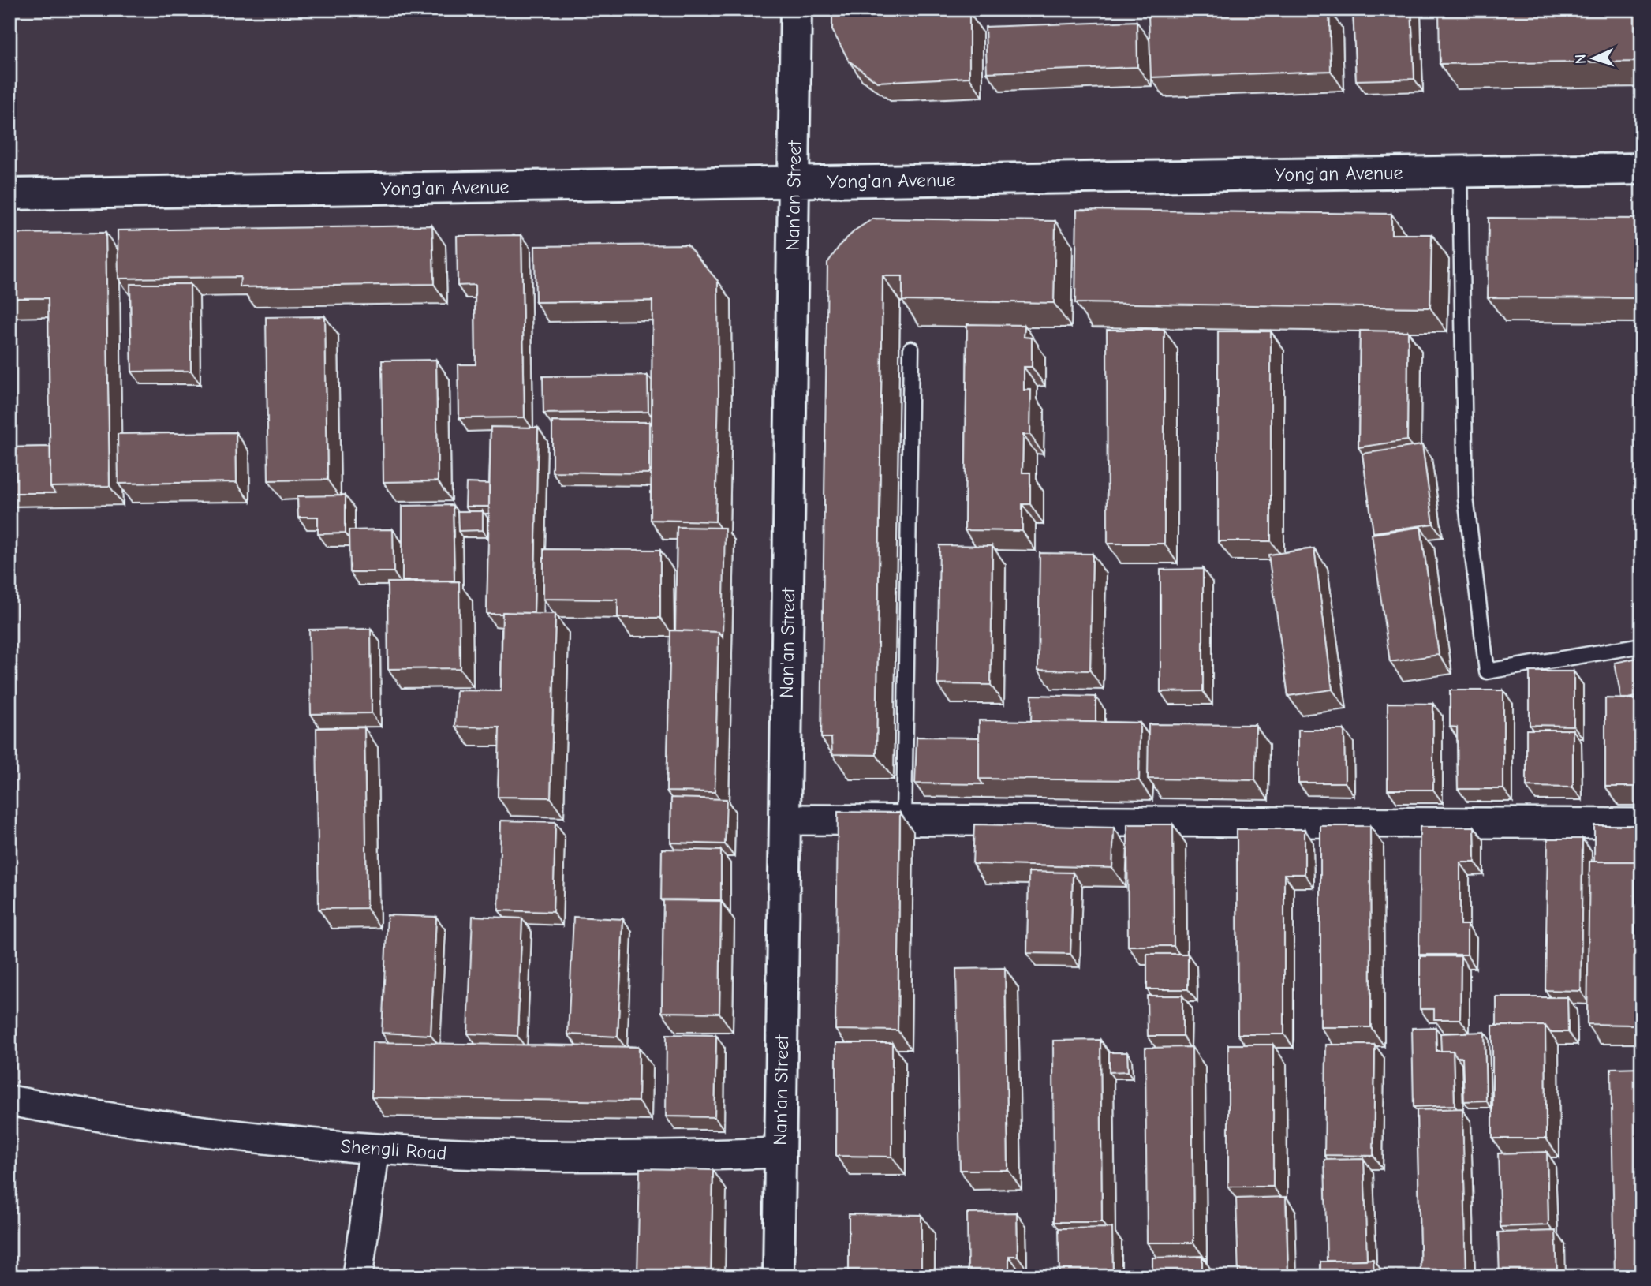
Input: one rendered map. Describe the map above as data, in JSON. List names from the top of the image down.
{
  "streets": {
    "street": ["Yong'an Avenue", "Nan'an Street", "Shengli Road"]
  },
  "crossings": [
    ["Yong'an Avenue", "Nan'an Street"],
    ["Nan'an Street", "Shengli Road"]
  ],
  "north": "left"
}
